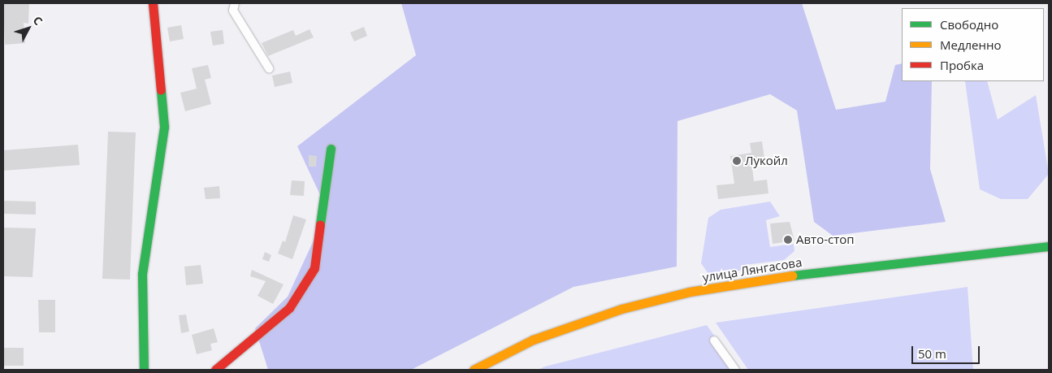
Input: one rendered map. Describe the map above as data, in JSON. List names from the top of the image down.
{
  "streets": {
    "street": ["улица Лянгасова"]
  },
  "places": ["Лукойл", "Авто-стоп"],
  "legend": ["Свободно", "Медленно", "Пробка"],
  "scale_bar": "50 m",
  "north": "top right"
}
